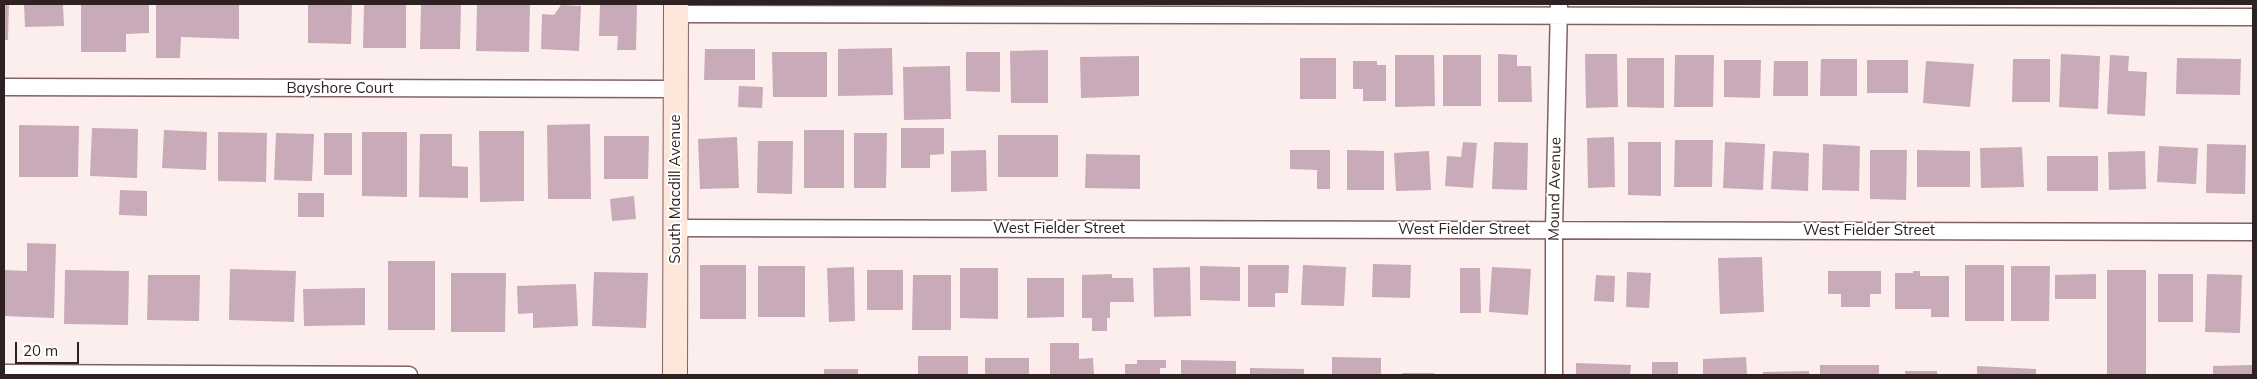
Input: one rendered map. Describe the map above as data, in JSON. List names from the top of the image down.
{
  "streets": {
    "street": [
      "Bayshore Court",
      "South Macdill Avenue",
      "Mound Avenue",
      "West Fielder Street"
    ]
  },
  "crossings": [
    ["Bayshore Court", "South Macdill Avenue"],
    ["South Macdill Avenue", "West Fielder Street"],
    ["Mound Avenue", "West Fielder Street"]
  ],
  "scale_bar": "20 m"
}
